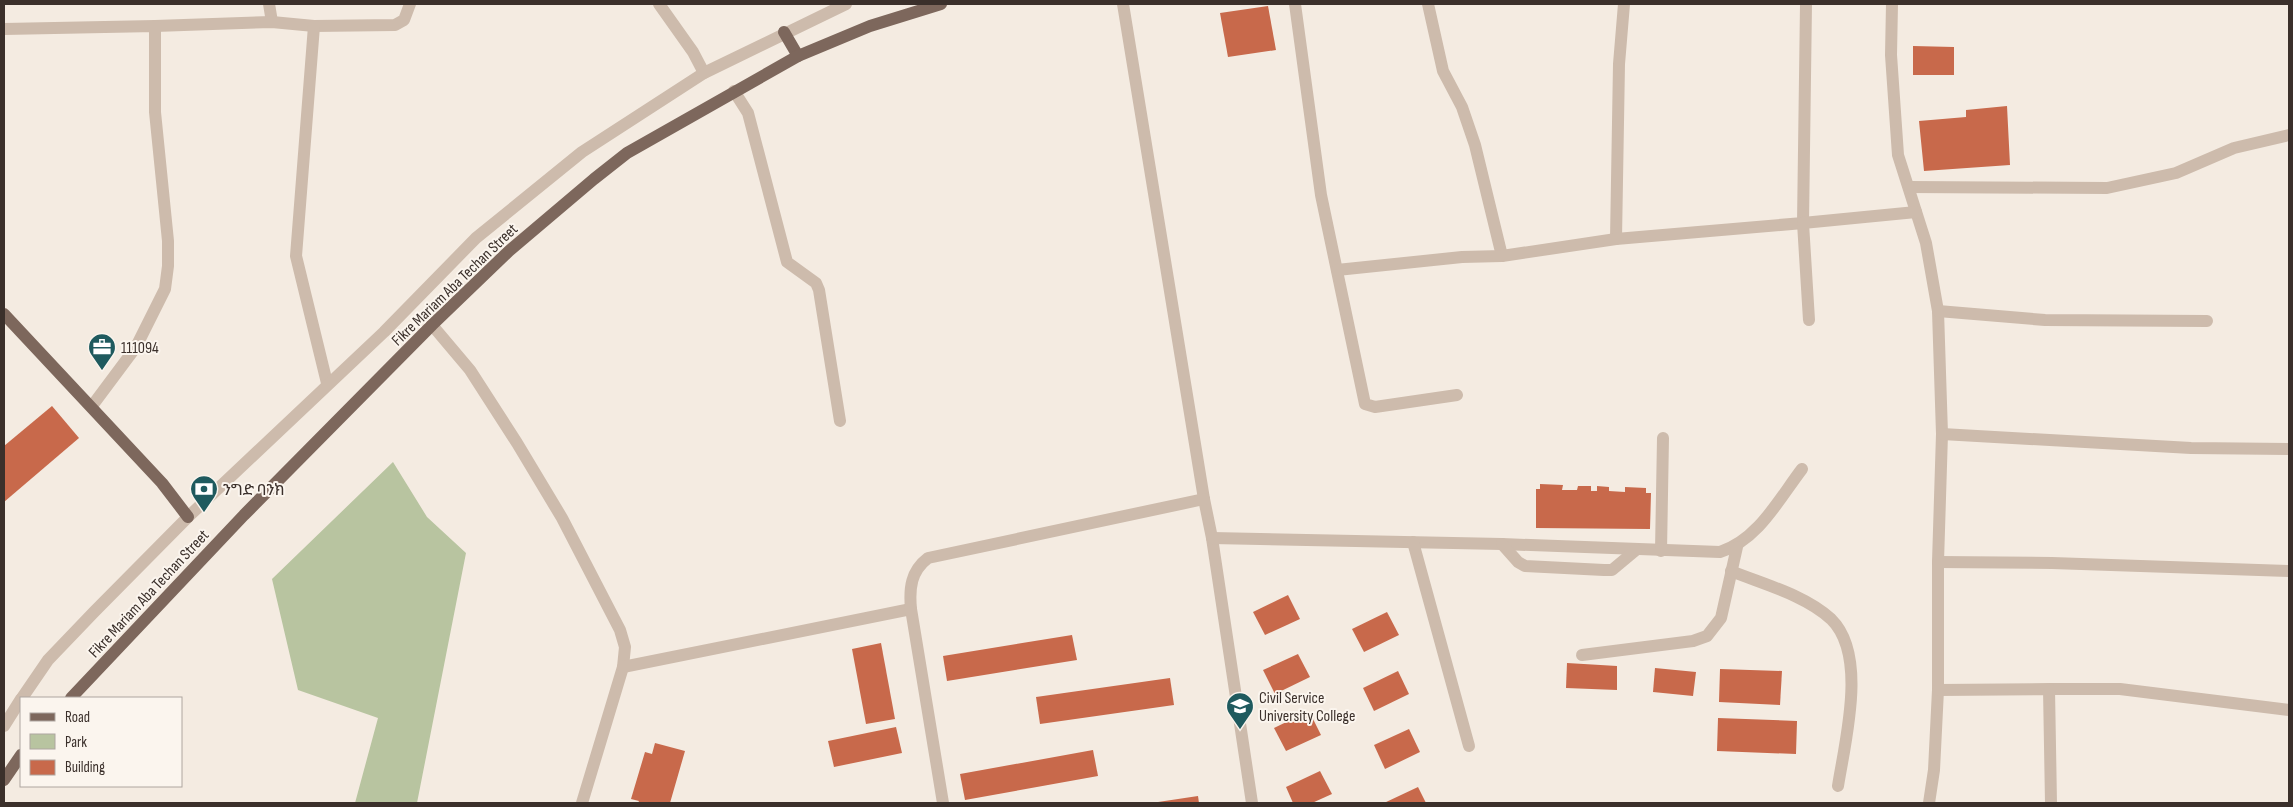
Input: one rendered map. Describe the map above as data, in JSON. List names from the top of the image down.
{
  "streets": {
    "main road": ["Fikre Mariam Aba Techan Street"]
  },
  "places": {
    "office": ["111094"],
    "bank": ["ንግድ ባንክ"],
    "school or university": ["Civil Service University College"]
  },
  "legend": ["Road", "Park", "Building"]
}
